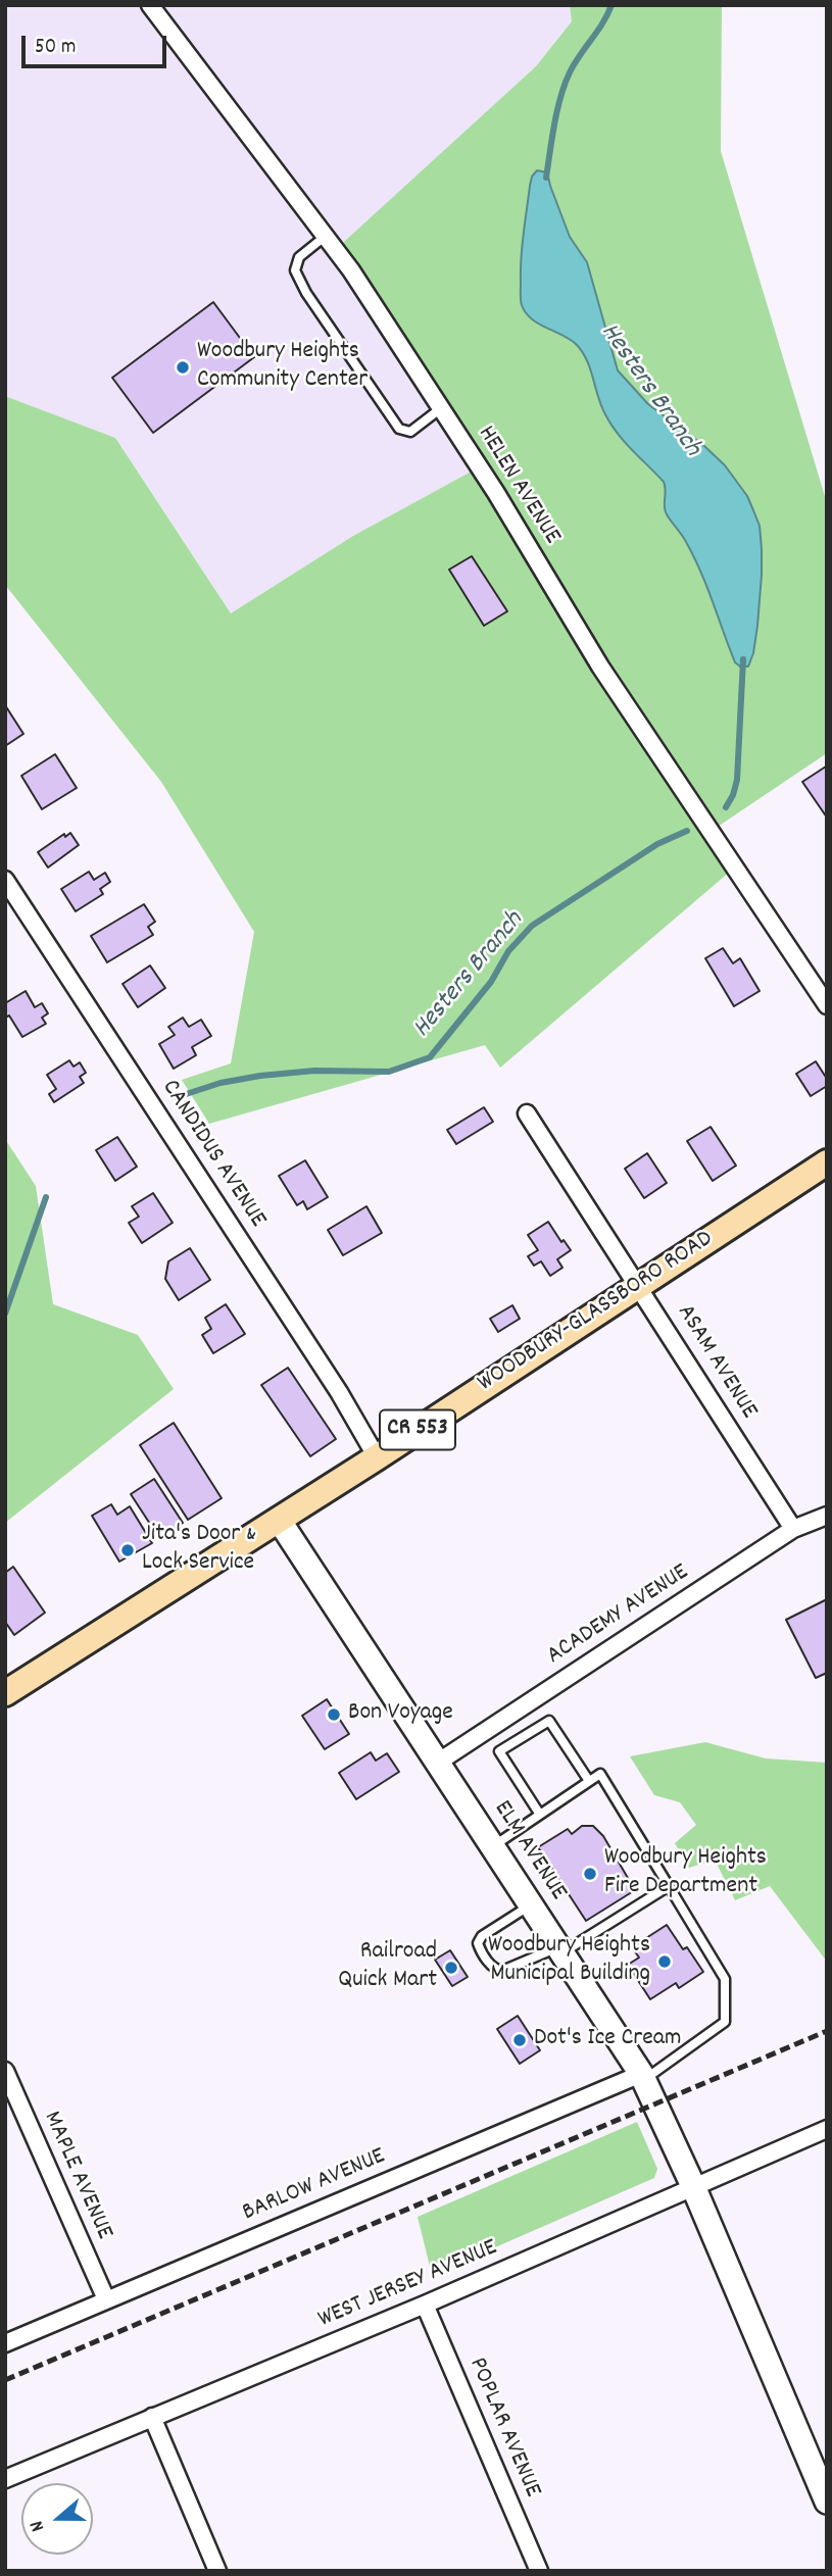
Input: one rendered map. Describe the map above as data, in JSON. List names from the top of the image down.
{
  "streets": {
    "main road": ["WOODBURY-GLASSBORO ROAD", "CR 553", "ELM AVENUE"],
    "street": [
      "HELEN AVENUE",
      "CANDIDUS AVENUE",
      "ASAM AVENUE",
      "ACADEMY AVENUE",
      "MAPLE AVENUE",
      "BARLOW AVENUE",
      "WEST JERSEY AVENUE",
      "POPLAR AVENUE"
    ]
  },
  "crossings": [
    ["CANDIDUS AVENUE", "WOODBURY-GLASSBORO ROAD"],
    ["WOODBURY-GLASSBORO ROAD", "ASAM AVENUE"],
    ["WOODBURY-GLASSBORO ROAD", "ELM AVENUE"],
    ["ASAM AVENUE", "ACADEMY AVENUE"],
    ["ACADEMY AVENUE", "ELM AVENUE"],
    ["ELM AVENUE", "BARLOW AVENUE"],
    ["ELM AVENUE", "WEST JERSEY AVENUE"],
    ["MAPLE AVENUE", "BARLOW AVENUE"],
    ["WEST JERSEY AVENUE", "POPLAR AVENUE"]
  ],
  "water": ["Hesters Branch"],
  "places": [
    "Woodbury Heights Community Center",
    "Jita's Door & Lock Service",
    "Bon Voyage",
    "Woodbury Heights Fire Department",
    "Woodbury Heights Municipal Building",
    "Railroad Quick Mart",
    "Dot's Ice Cream"
  ],
  "scale_bar": "50 m",
  "north": "left"
}
